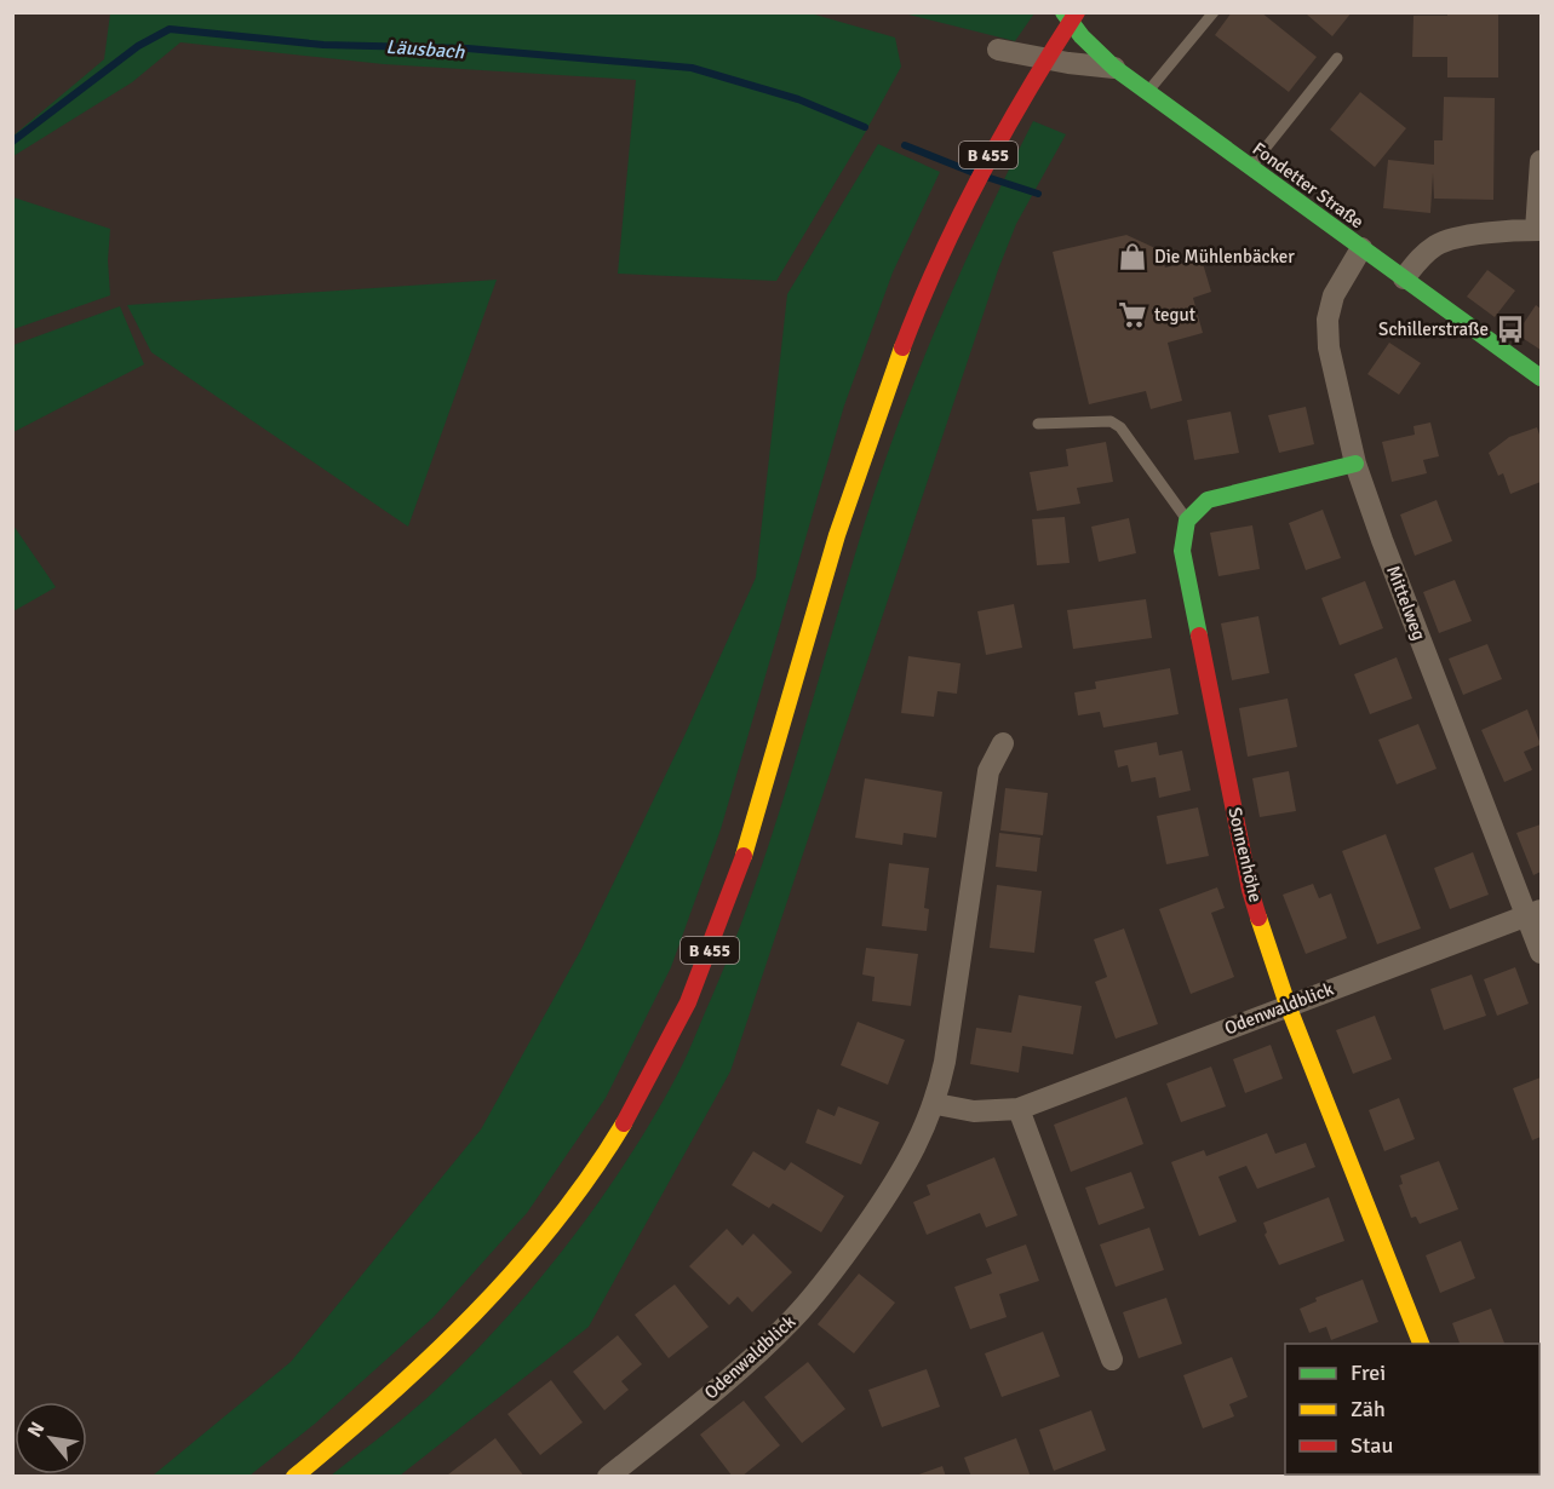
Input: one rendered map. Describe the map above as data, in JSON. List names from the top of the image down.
{
  "streets": {
    "main road": ["B 455", "Fondetter Straße", "Sonnenhöhe"],
    "street": ["Mittelweg", "Odenwaldblick"]
  },
  "crossings": [
    ["Fondetter Straße", "Mittelweg"],
    ["Mittelweg", "Odenwaldblick"],
    ["Sonnenhöhe", "Odenwaldblick"]
  ],
  "water": ["Läusbach"],
  "places": {
    "shop": ["Die Mühlenbäcker"],
    "supermarket": ["tegut"],
    "bus stop": ["Schillerstraße"]
  },
  "legend": ["Frei", "Zäh", "Stau"],
  "north": "top left"
}
